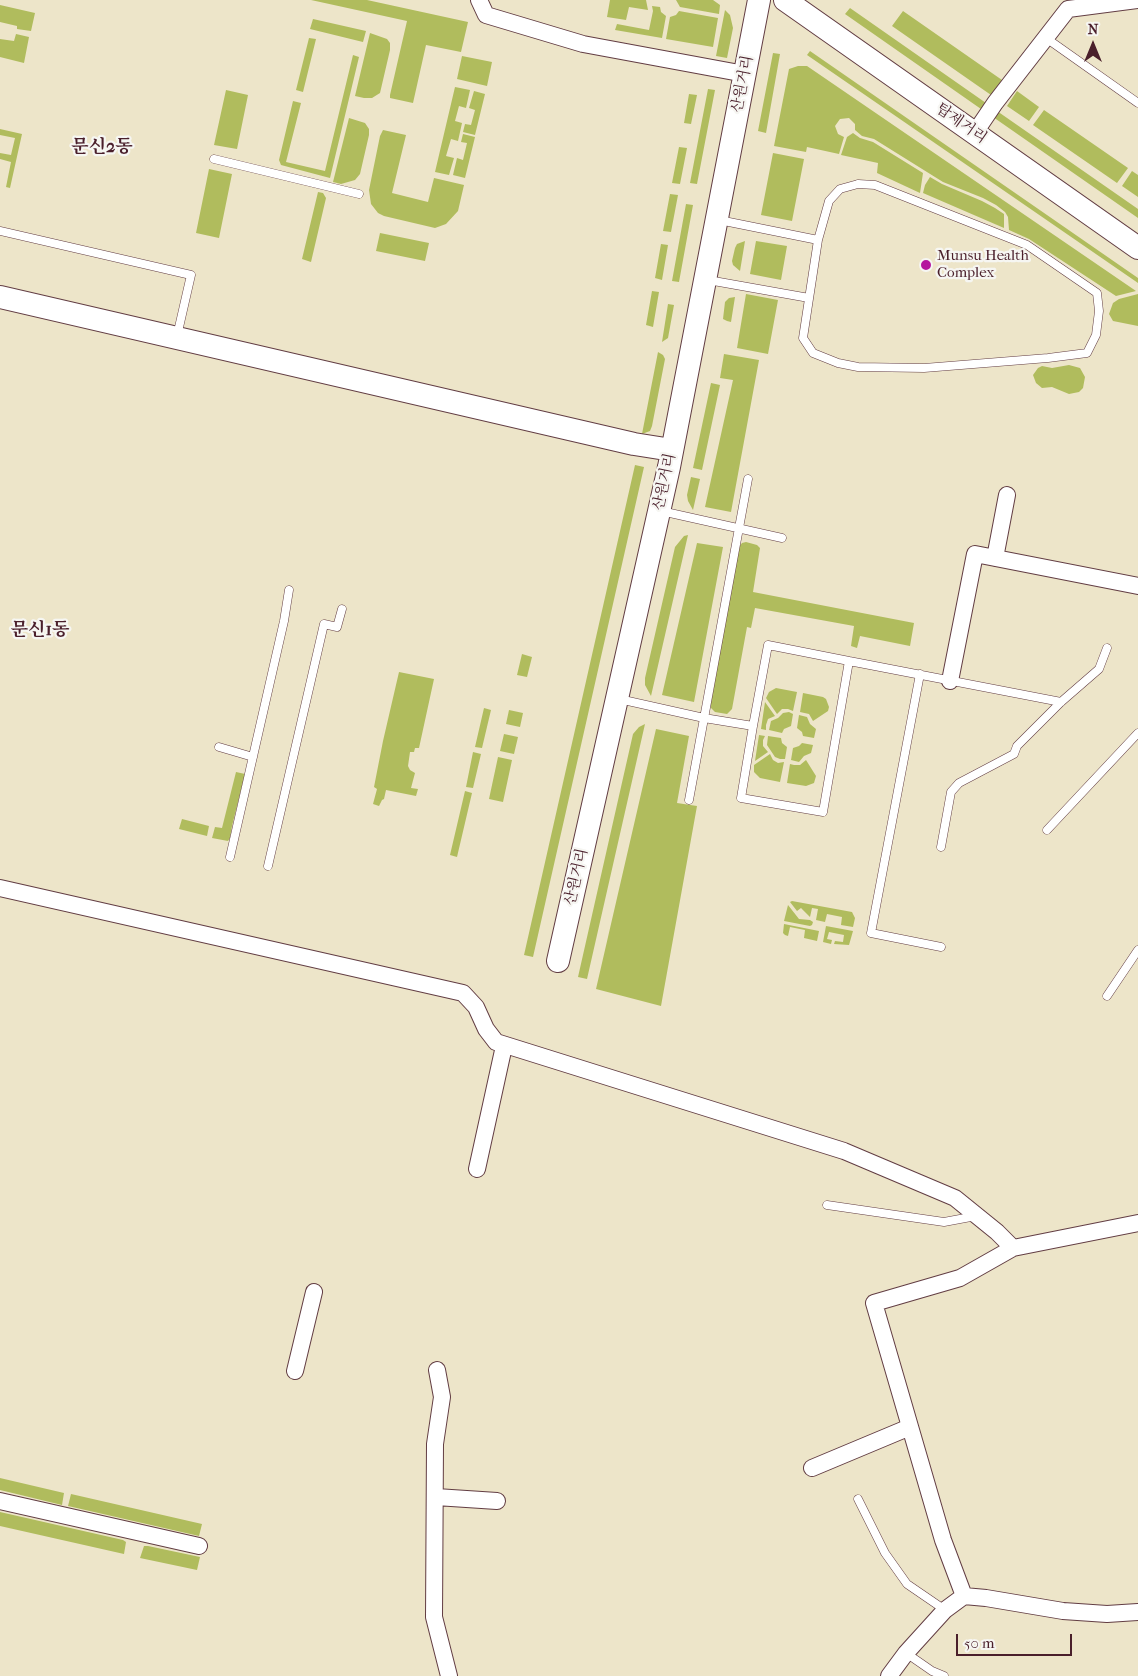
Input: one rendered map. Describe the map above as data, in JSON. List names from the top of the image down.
{
  "streets": {
    "main road": ["산원거리", "탑제거리"]
  },
  "districts": ["문신2동", "문신1동"],
  "places": ["Munsu Health Complex"],
  "scale_bar": "50 m",
  "north": "top"
}
